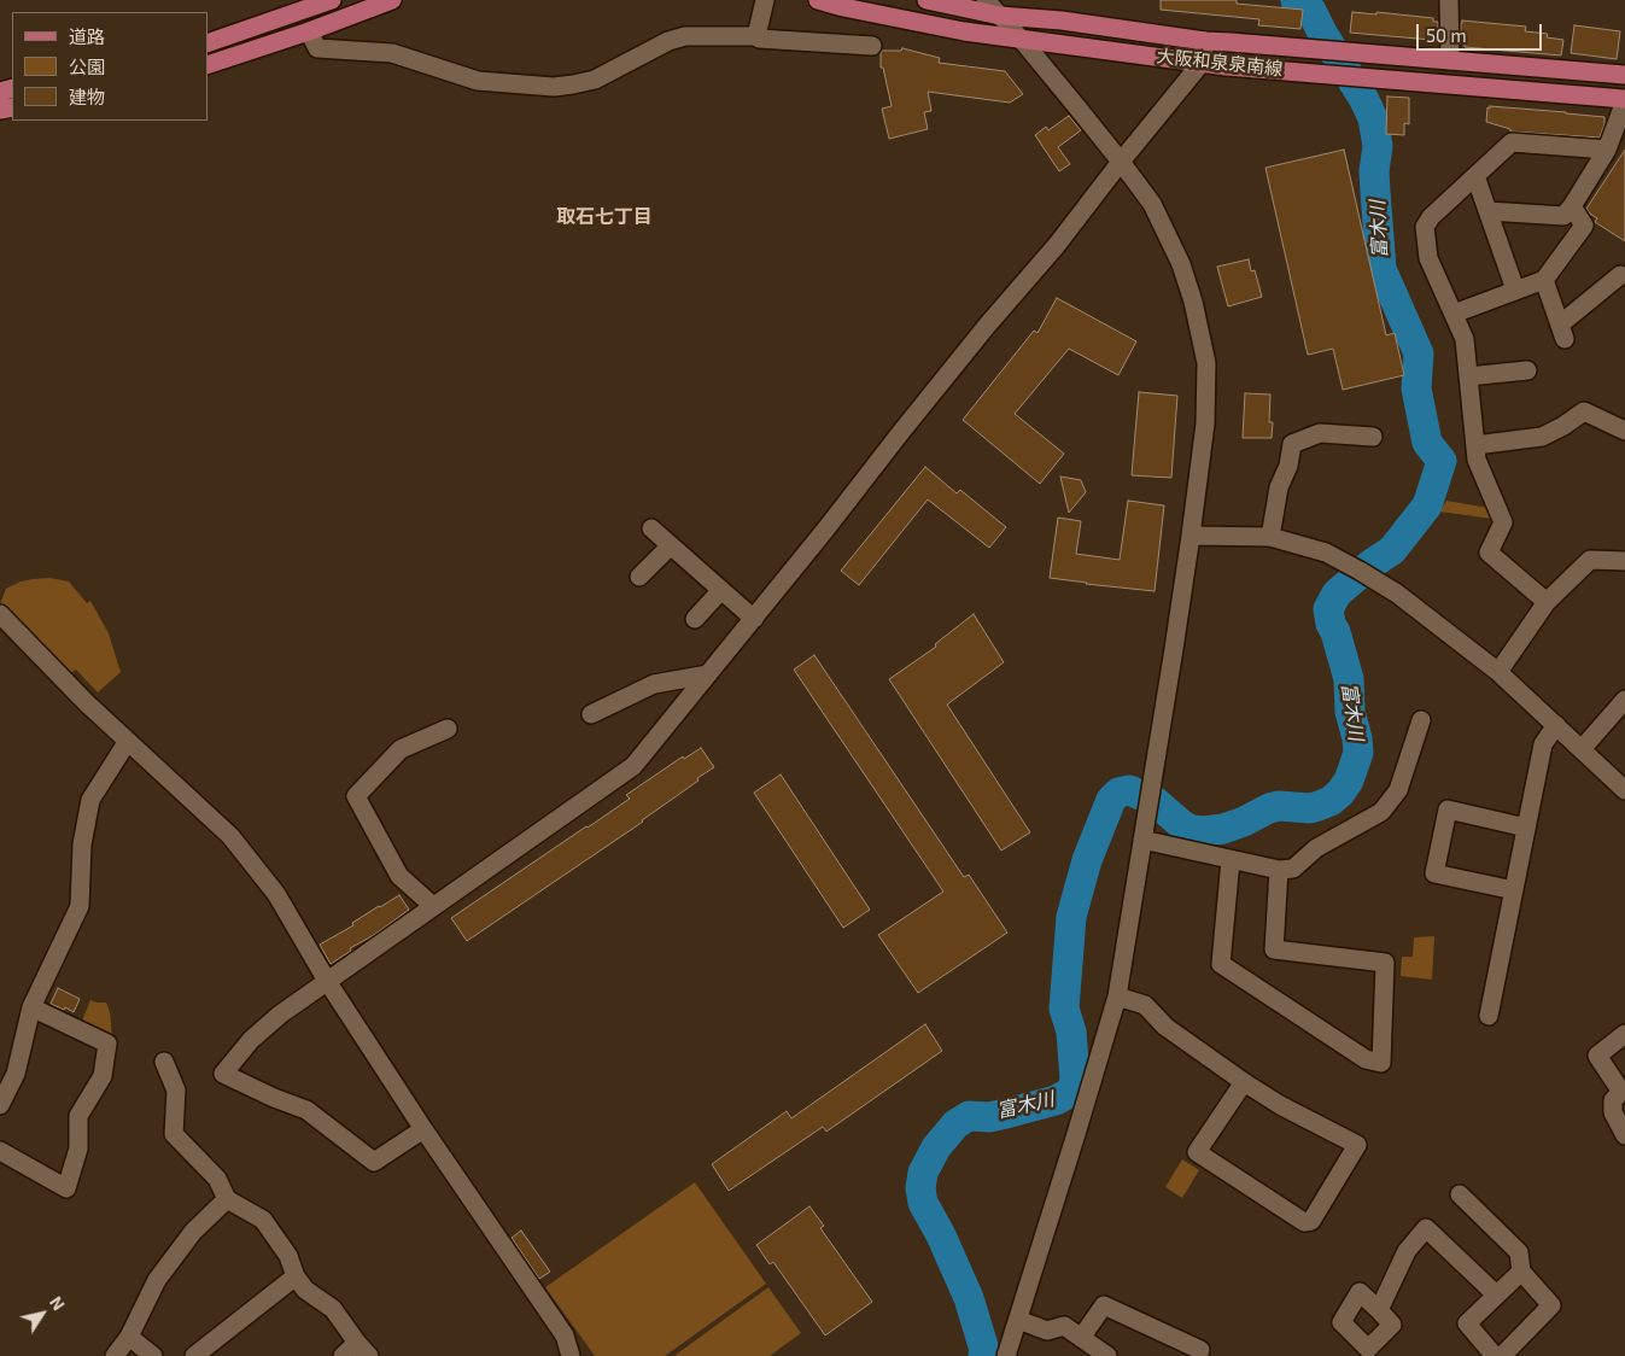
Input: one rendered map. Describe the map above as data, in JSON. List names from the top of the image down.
{
  "streets": {
    "main road": ["大阪和泉泉南線"]
  },
  "districts": ["取石七丁目"],
  "water": ["富木川"],
  "legend": ["道路", "公園", "建物"],
  "scale_bar": "50 m",
  "north": "top right"
}
